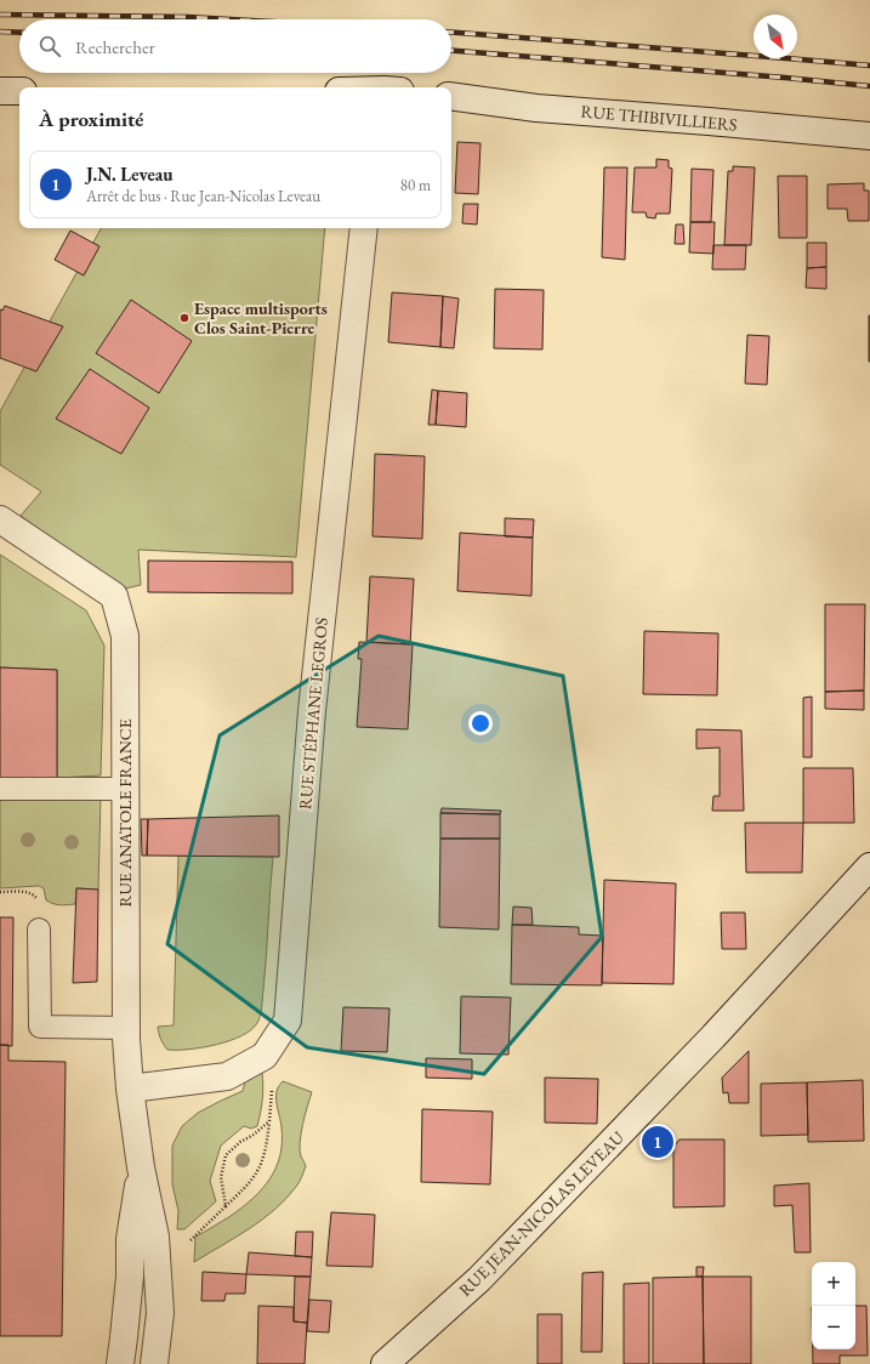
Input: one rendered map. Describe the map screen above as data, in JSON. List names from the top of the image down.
{
  "streets": {
    "street": [
      "RUE THIBIVILLIERS",
      "RUE STÉPHANE LEGROS",
      "RUE ANATOLE FRANCE",
      "RUE JEAN-NICOLAS LEVEAU"
    ]
  },
  "crossings": [
    ["RUE STÉPHANE LEGROS", "RUE ANATOLE FRANCE"]
  ],
  "places": ["Espace multisports Clos Saint-Pierre"],
  "north": "bottom right",
  "page": {
    "search": "Rechercher",
    "heading": "À proximité",
    "list": [
      {
        "mark": "1",
        "name": "J.N. Leveau",
        "note": "Arrêt de bus · Rue Jean-Nicolas Leveau",
        "value": "80 m"
      }
    ],
    "pins": "1",
    "map_buttons": ["+", "−"]
  }
}
